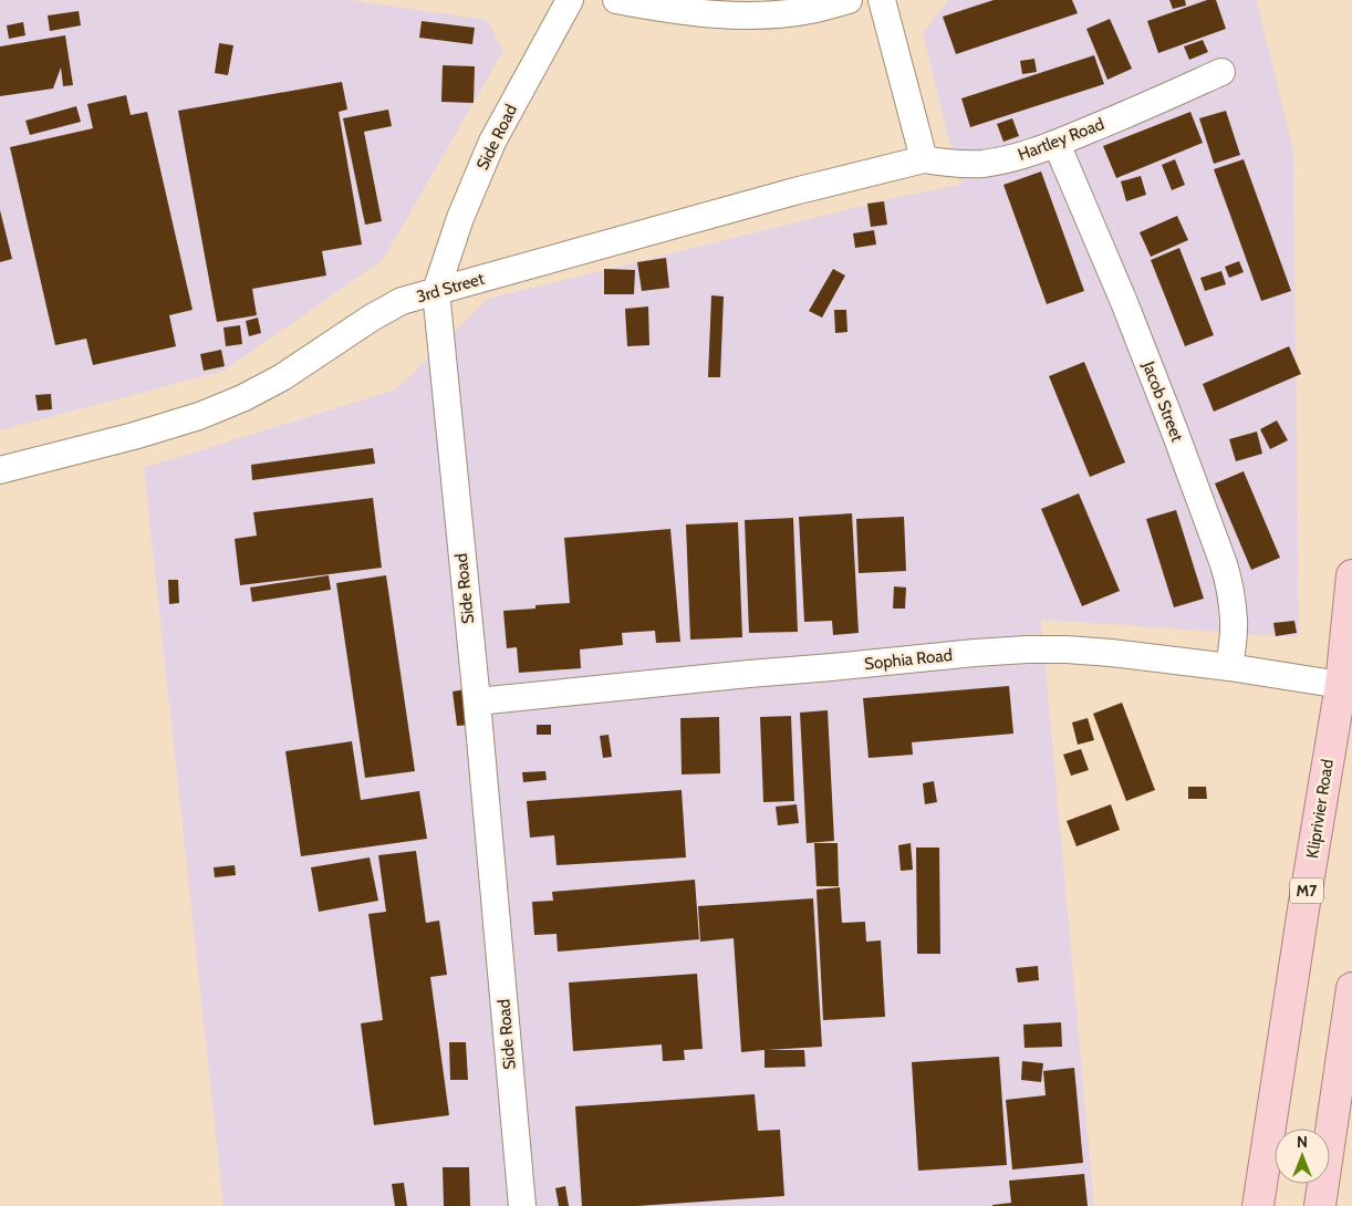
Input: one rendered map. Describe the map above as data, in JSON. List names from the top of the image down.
{
  "streets": {
    "main road": ["Kliprivier Road", "M7"],
    "street": [
      "Side Road",
      "Hartley Road",
      "3rd Street",
      "Jacob Street",
      "Sophia Road"
    ]
  },
  "crossings": [
    ["Side Road", "3rd Street"],
    ["Side Road", "Sophia Road"],
    ["Hartley Road", "3rd Street"],
    ["Hartley Road", "Jacob Street"],
    ["Jacob Street", "Sophia Road"],
    ["Sophia Road", "Kliprivier Road"]
  ],
  "north": "top"
}
